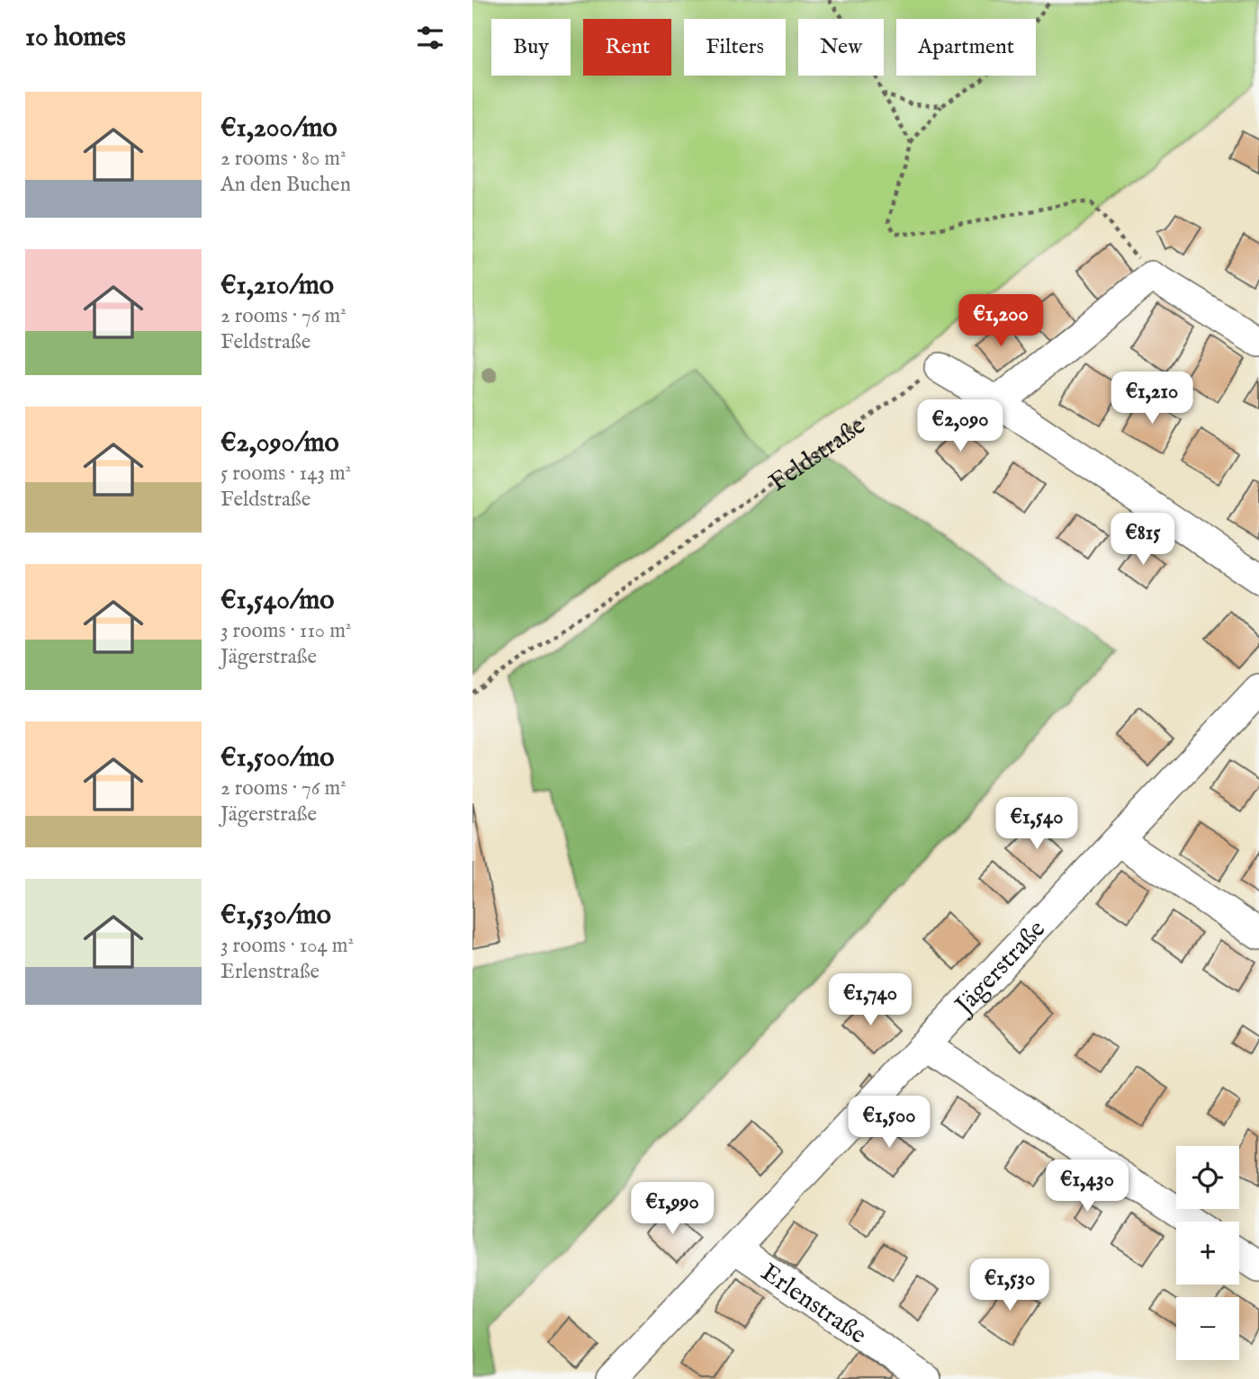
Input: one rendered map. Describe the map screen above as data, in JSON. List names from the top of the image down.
{
  "streets": {
    "street": ["Jägerstraße", "Erlenstraße"],
    "path": ["Feldstraße"]
  },
  "crossings": [
    ["Jägerstraße", "Erlenstraße"]
  ],
  "page": {
    "heading": "10 homes",
    "chip": [
      "Buy",
      "Rent",
      "Filters",
      "New",
      "Apartment"
    ],
    "list": [
      {
        "name": "€1,200/mo",
        "note": "2 rooms · 80 m² · An den Buchen"
      },
      {
        "name": "€1,210/mo",
        "note": "2 rooms · 76 m² · Feldstraße"
      },
      {
        "name": "€2,090/mo",
        "note": "5 rooms · 143 m² · Feldstraße"
      },
      {
        "name": "€1,540/mo",
        "note": "3 rooms · 110 m² · Jägerstraße"
      },
      {
        "name": "€1,500/mo",
        "note": "2 rooms · 76 m² · Jägerstraße"
      },
      {
        "name": "€1,530/mo",
        "note": "3 rooms · 104 m² · Erlenstraße"
      }
    ],
    "price": [
      "€1,200",
      "€1,210",
      "€2,090",
      "€815",
      "€1,540",
      "€1,740",
      "€1,500",
      "€1,430",
      "€1,990",
      "€1,530"
    ],
    "map_buttons": ["+", "−"]
  }
}
